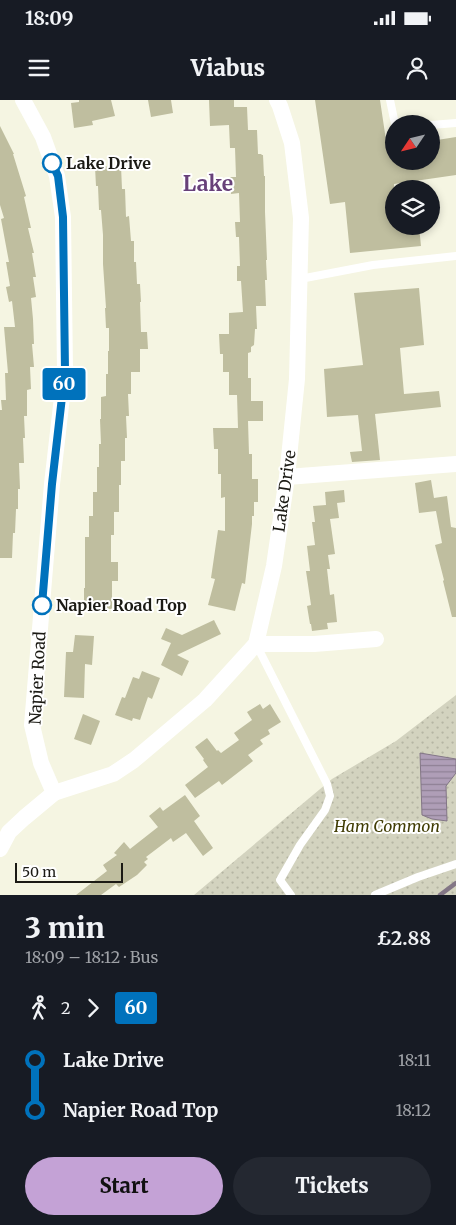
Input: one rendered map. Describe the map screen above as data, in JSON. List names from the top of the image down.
{
  "streets": {
    "street": ["Lake Drive", "Napier Road"]
  },
  "crossings": [
    ["Lake Drive", "Napier Road"]
  ],
  "districts": ["Lake"],
  "parks": ["Ham Common"],
  "places": ["Lake Drive", "Napier Road Top"],
  "lines": ["bus line 60"],
  "scale_bar": "50 m",
  "north": "bottom left",
  "page": {
    "status": "18:09",
    "header": "Viabus",
    "on_map": "60",
    "scale": "50 m",
    "heading": ["3 min", "18:09 – 18:12 · Bus", "£2.88"],
    "legs": ["2", "60"],
    "list": [
      {
        "name": "Lake Drive",
        "value": "18:11"
      },
      {
        "name": "Napier Road Top",
        "value": "18:12"
      }
    ],
    "buttons": ["Start", "Tickets"]
  }
}
